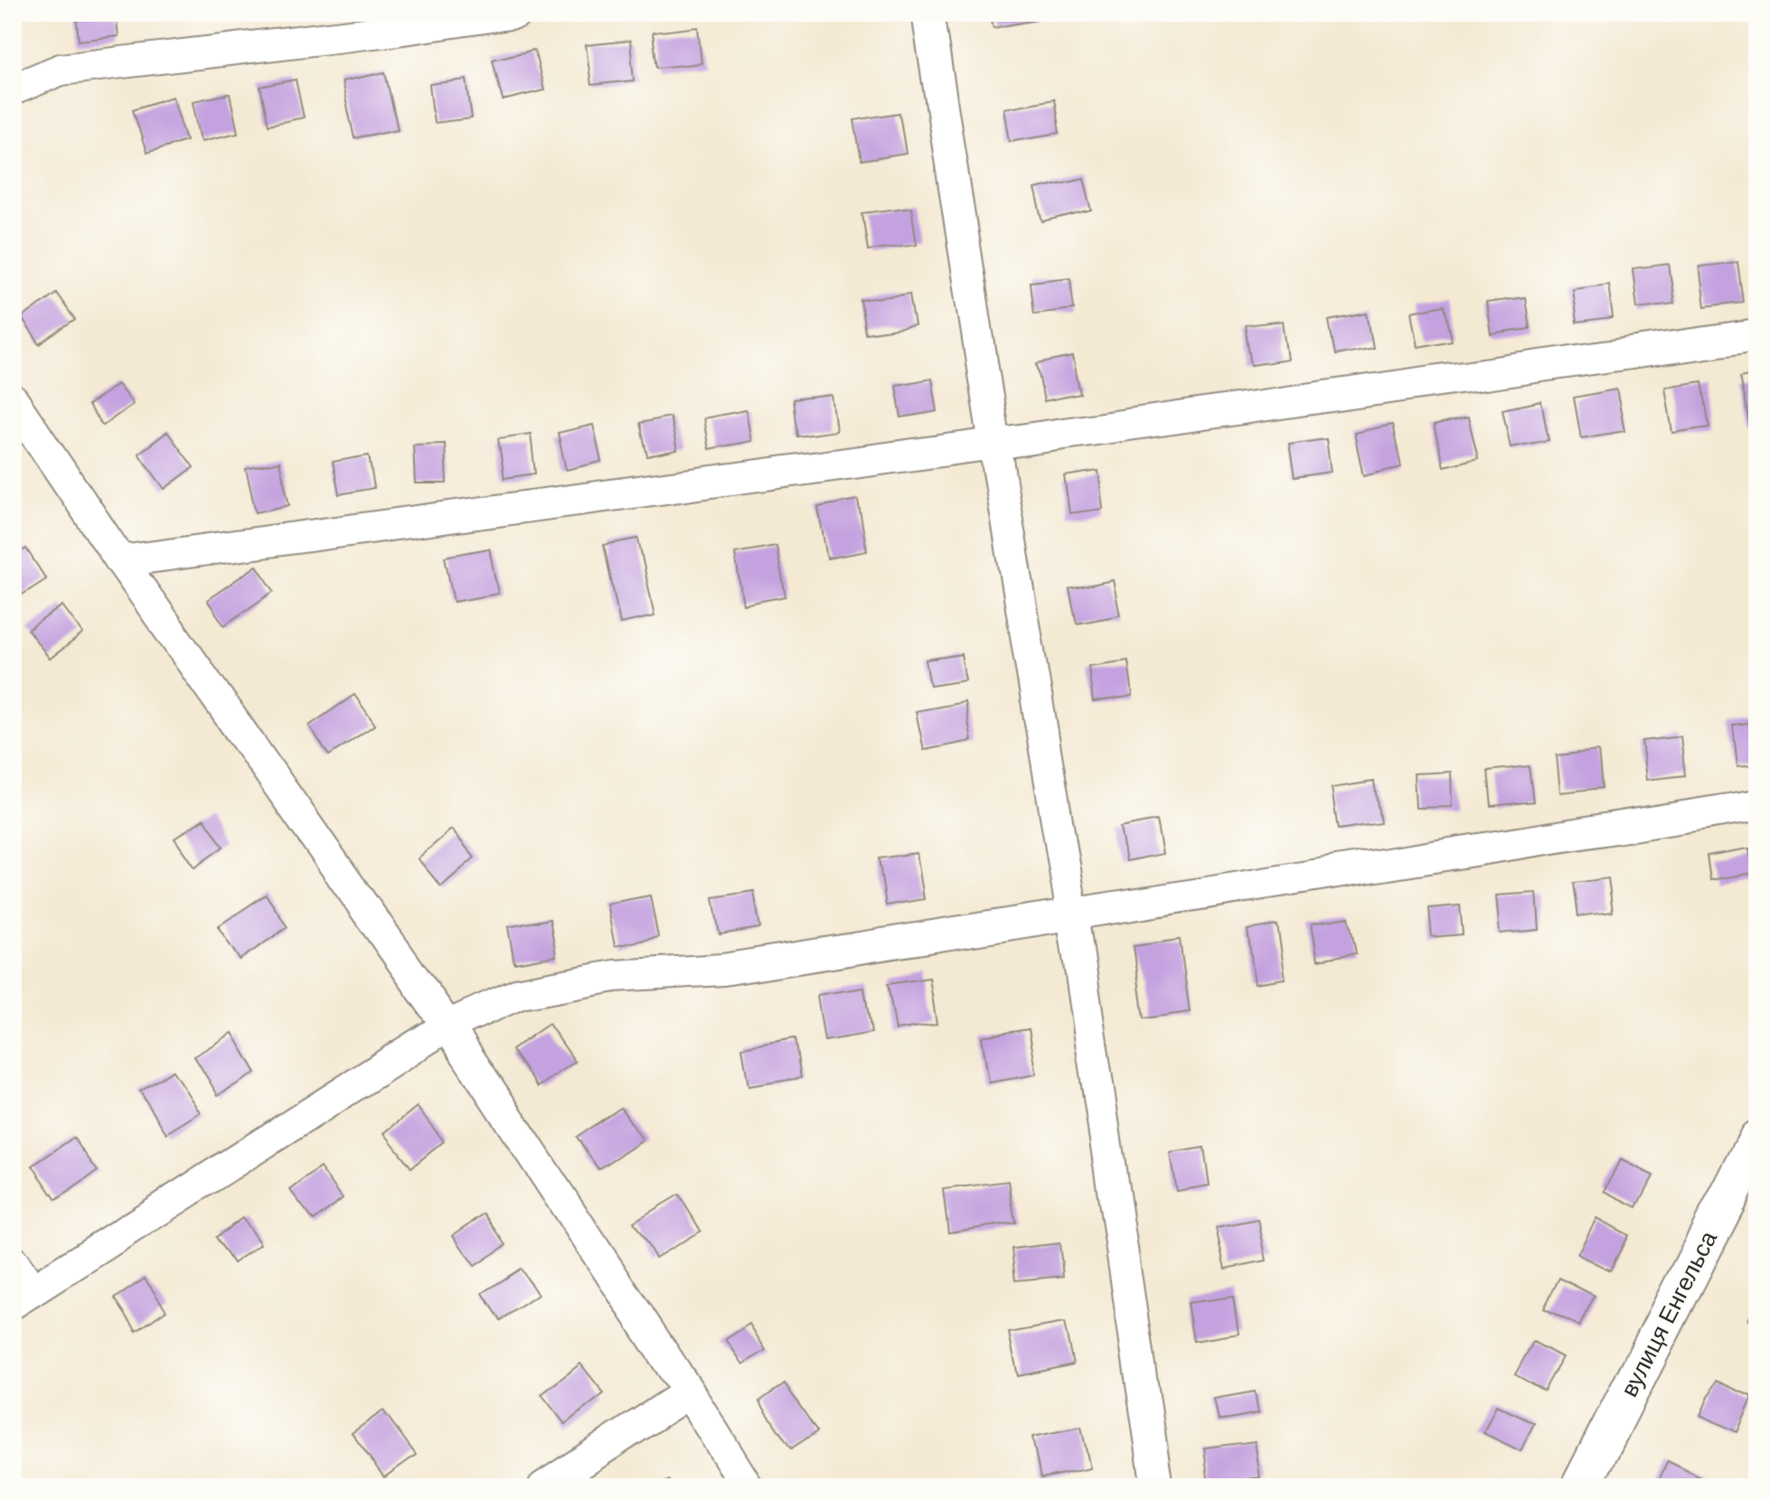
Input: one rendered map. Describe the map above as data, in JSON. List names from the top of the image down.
{
  "streets": {
    "street": ["вулиця Енгельса"]
  }
}
